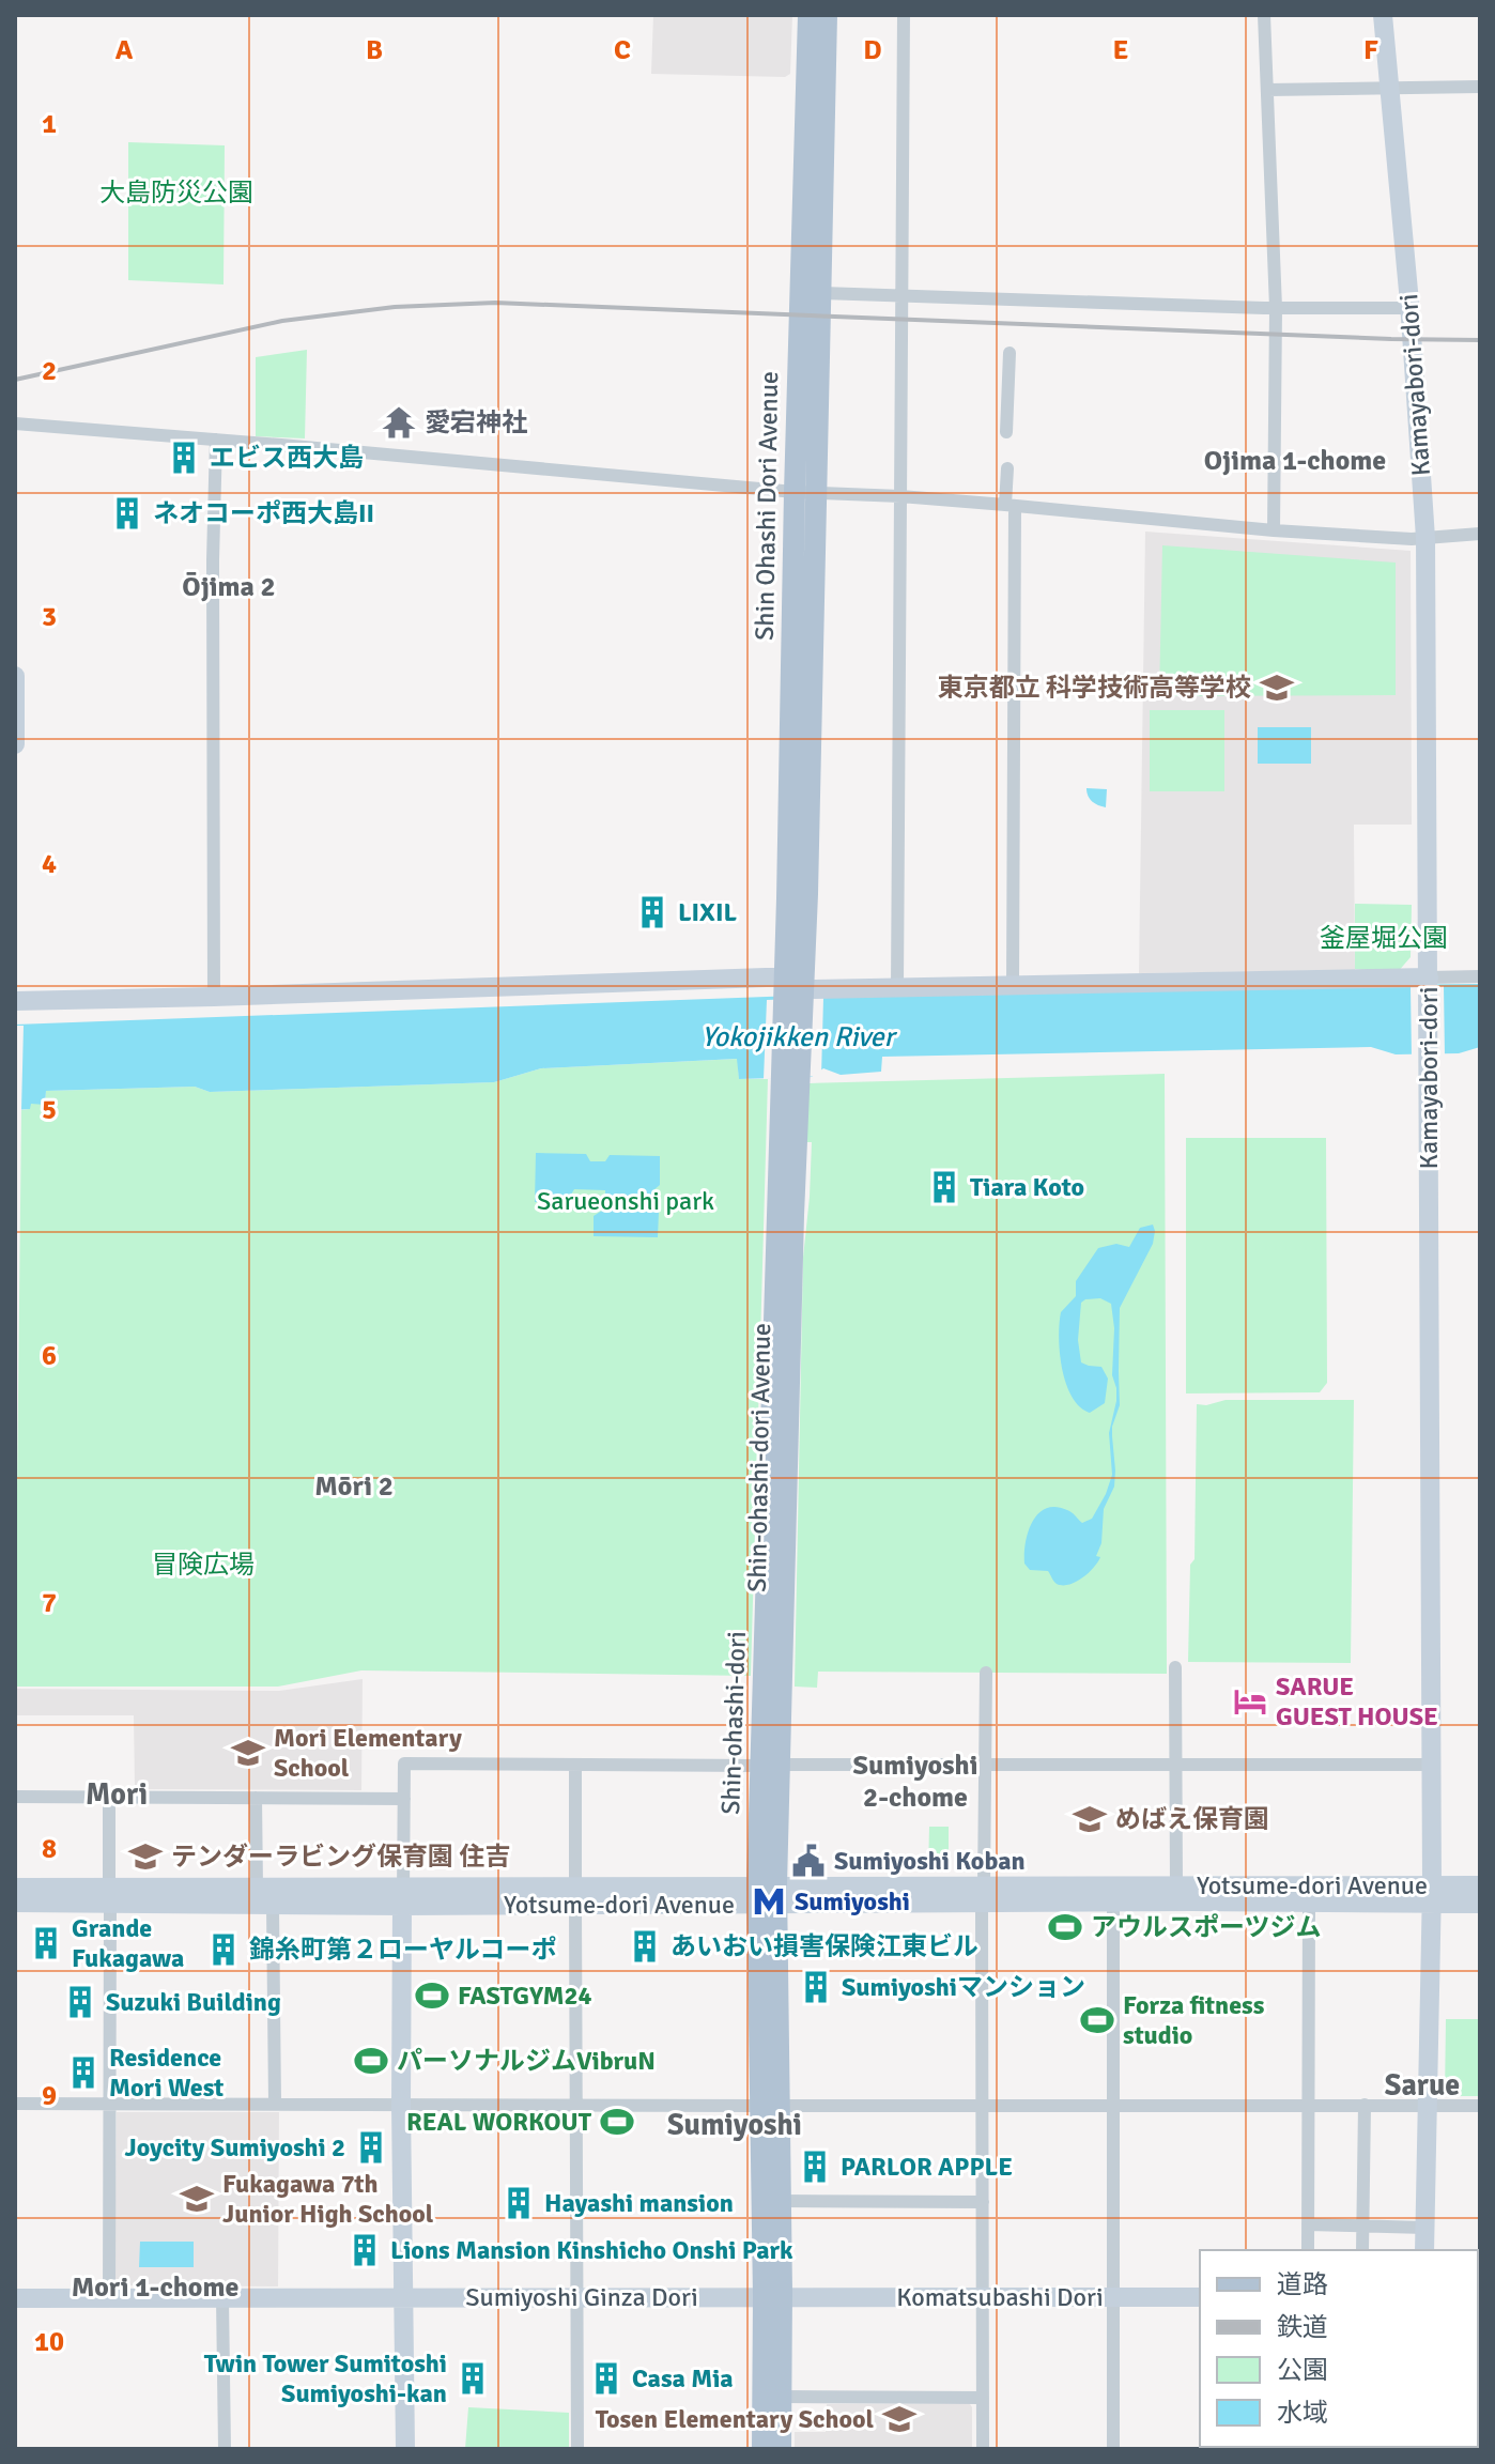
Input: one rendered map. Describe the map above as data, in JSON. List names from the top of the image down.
{
  "streets": {
    "main road": ["Shin Ohashi Dori Avenue", "Shin-ohashi-dori Avenue"],
    "street": [
      "Kamayabori-dori",
      "Yotsume-dori Avenue",
      "Sumiyoshi Ginza Dori",
      "Komatsubashi Dori"
    ]
  },
  "crossings": [
    ["Kamayabori-dori", "Yotsume-dori Avenue"],
    ["Shin Ohashi Dori Avenue", "Shin-ohashi-dori Avenue"],
    ["Shin-ohashi-dori Avenue", "Yotsume-dori Avenue"],
    ["Shin-ohashi-dori Avenue", "Sumiyoshi Ginza Dori"],
    ["Shin-ohashi-dori Avenue", "Komatsubashi Dori"],
    ["Sumiyoshi Ginza Dori", "Komatsubashi Dori"]
  ],
  "districts": [
    "Ojima 1-chome",
    "Ōjima 2",
    "Mōri 2",
    "Sumiyoshi 2-chome",
    "Mori",
    "Sarue",
    "Sumiyoshi",
    "Mori 1-chome"
  ],
  "water": ["Yokojikken River"],
  "parks": [
    "大島防災公園",
    "釜屋堀公園",
    "Sarueonshi park",
    "冒険広場"
  ],
  "places": {
    "temple": ["愛宕神社"],
    "building": [
      "エビス西大島",
      "ネオコーポ西大島II",
      "LIXIL",
      "Tiara Koto",
      "Grande Fukagawa",
      "あいおい損害保険江東ビル",
      "錦糸町第２ローヤルコーポ",
      "Sumiyoshiマンション",
      "Suzuki Building",
      "Residence Mori West",
      "Joycity Sumiyoshi 2",
      "PARLOR APPLE",
      "Hayashi mansion",
      "Lions Mansion Kinshicho Onshi Park",
      "Twin Tower Sumitoshi Sumiyoshi-kan",
      "Casa Mia"
    ],
    "school or university": [
      "東京都立 科学技術高等学校",
      "Mori Elementary School",
      "めばえ保育園",
      "テンダーラビング保育園 住吉",
      "Fukagawa 7th Junior High School",
      "Tosen Elementary School"
    ],
    "hotel": ["SARUE GUEST HOUSE"],
    "public building": ["Sumiyoshi Koban"],
    "metro station": ["Sumiyoshi"],
    "sports": [
      "アウルスポーツジム",
      "FASTGYM24",
      "Forza fitness studio",
      "パーソナルジムVibruN",
      "REAL WORKOUT"
    ]
  },
  "legend": [
    "道路",
    "鉄道",
    "公園",
    "水域"
  ],
  "grid": {
    "columns": [
      "A",
      "B",
      "C",
      "D",
      "E",
      "F"
    ],
    "rows": [
      "1",
      "2",
      "3",
      "4",
      "5",
      "6",
      "7",
      "8",
      "9",
      "10"
    ]
  }
}
